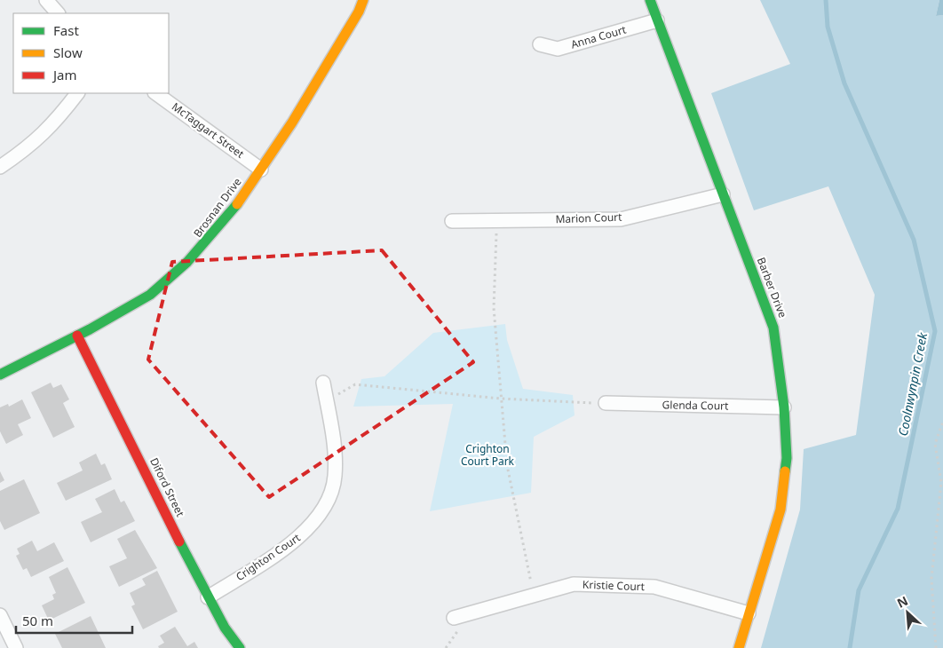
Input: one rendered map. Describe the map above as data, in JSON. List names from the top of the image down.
{
  "streets": {
    "street": [
      "Anna Court",
      "McTaggart Street",
      "Brosnan Drive",
      "Marion Court",
      "Barber Drive",
      "Glenda Court",
      "Diford Street",
      "Crighton Court",
      "Kristie Court"
    ]
  },
  "crossings": [
    ["Anna Court", "Barber Drive"],
    ["McTaggart Street", "Brosnan Drive"],
    ["Brosnan Drive", "Diford Street"],
    ["Marion Court", "Barber Drive"],
    ["Barber Drive", "Glenda Court"],
    ["Barber Drive", "Kristie Court"],
    ["Diford Street", "Crighton Court"]
  ],
  "water": ["Coolnwynpin Creek"],
  "parks": ["Crighton Court Park"],
  "legend": ["Fast", "Slow", "Jam"],
  "scale_bar": "50 m",
  "north": "top left"
}
